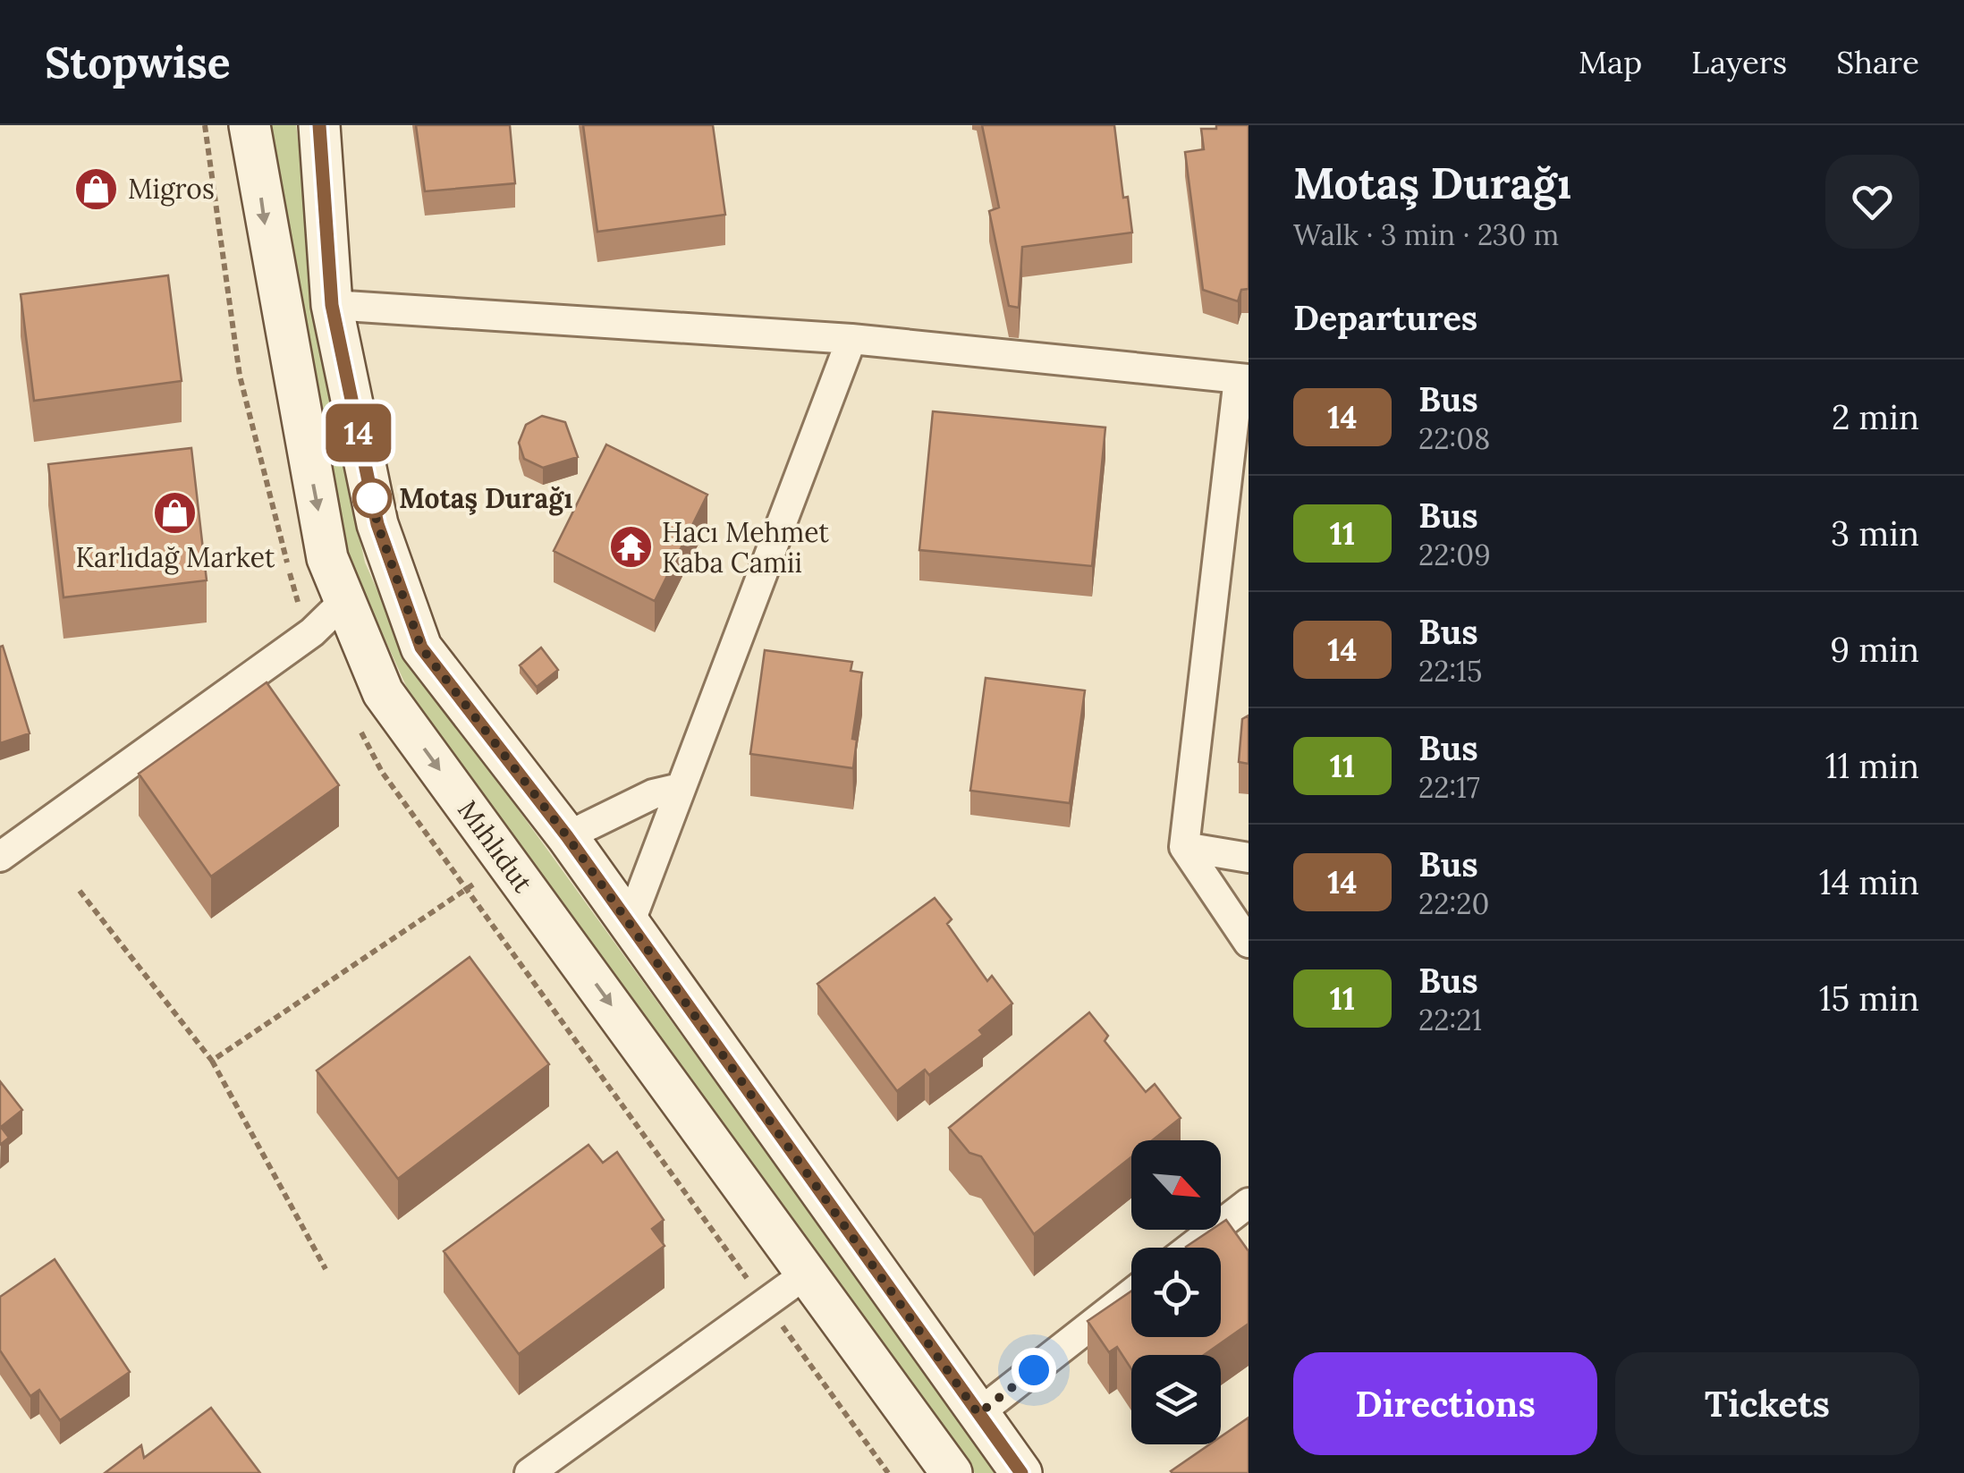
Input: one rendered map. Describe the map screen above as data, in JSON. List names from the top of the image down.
{
  "streets": {
    "main road": ["Mıhlıdut"]
  },
  "places": {
    "shop": ["Migros", "Karlıdağ Market"],
    "other": ["Motaş Durağı"],
    "temple": ["Hacı Mehmet Kaba Camii"]
  },
  "lines": ["bus line 14"],
  "north": "bottom right",
  "page": {
    "header": "Stopwise",
    "nav": ["Map", "Layers", "Share"],
    "on_map": "14",
    "heading": [
      ["Motaş Durağı", "Walk · 3 min · 230 m"],
      "Departures"
    ],
    "list": [
      {
        "mark": "14",
        "name": "Bus",
        "note": "22:08",
        "value": "2 min"
      },
      {
        "mark": "11",
        "name": "Bus",
        "note": "22:09",
        "value": "3 min"
      },
      {
        "mark": "14",
        "name": "Bus",
        "note": "22:15",
        "value": "9 min"
      },
      {
        "mark": "11",
        "name": "Bus",
        "note": "22:17",
        "value": "11 min"
      },
      {
        "mark": "14",
        "name": "Bus",
        "note": "22:20",
        "value": "14 min"
      },
      {
        "mark": "11",
        "name": "Bus",
        "note": "22:21",
        "value": "15 min"
      }
    ],
    "buttons": ["Directions", "Tickets"]
  }
}
